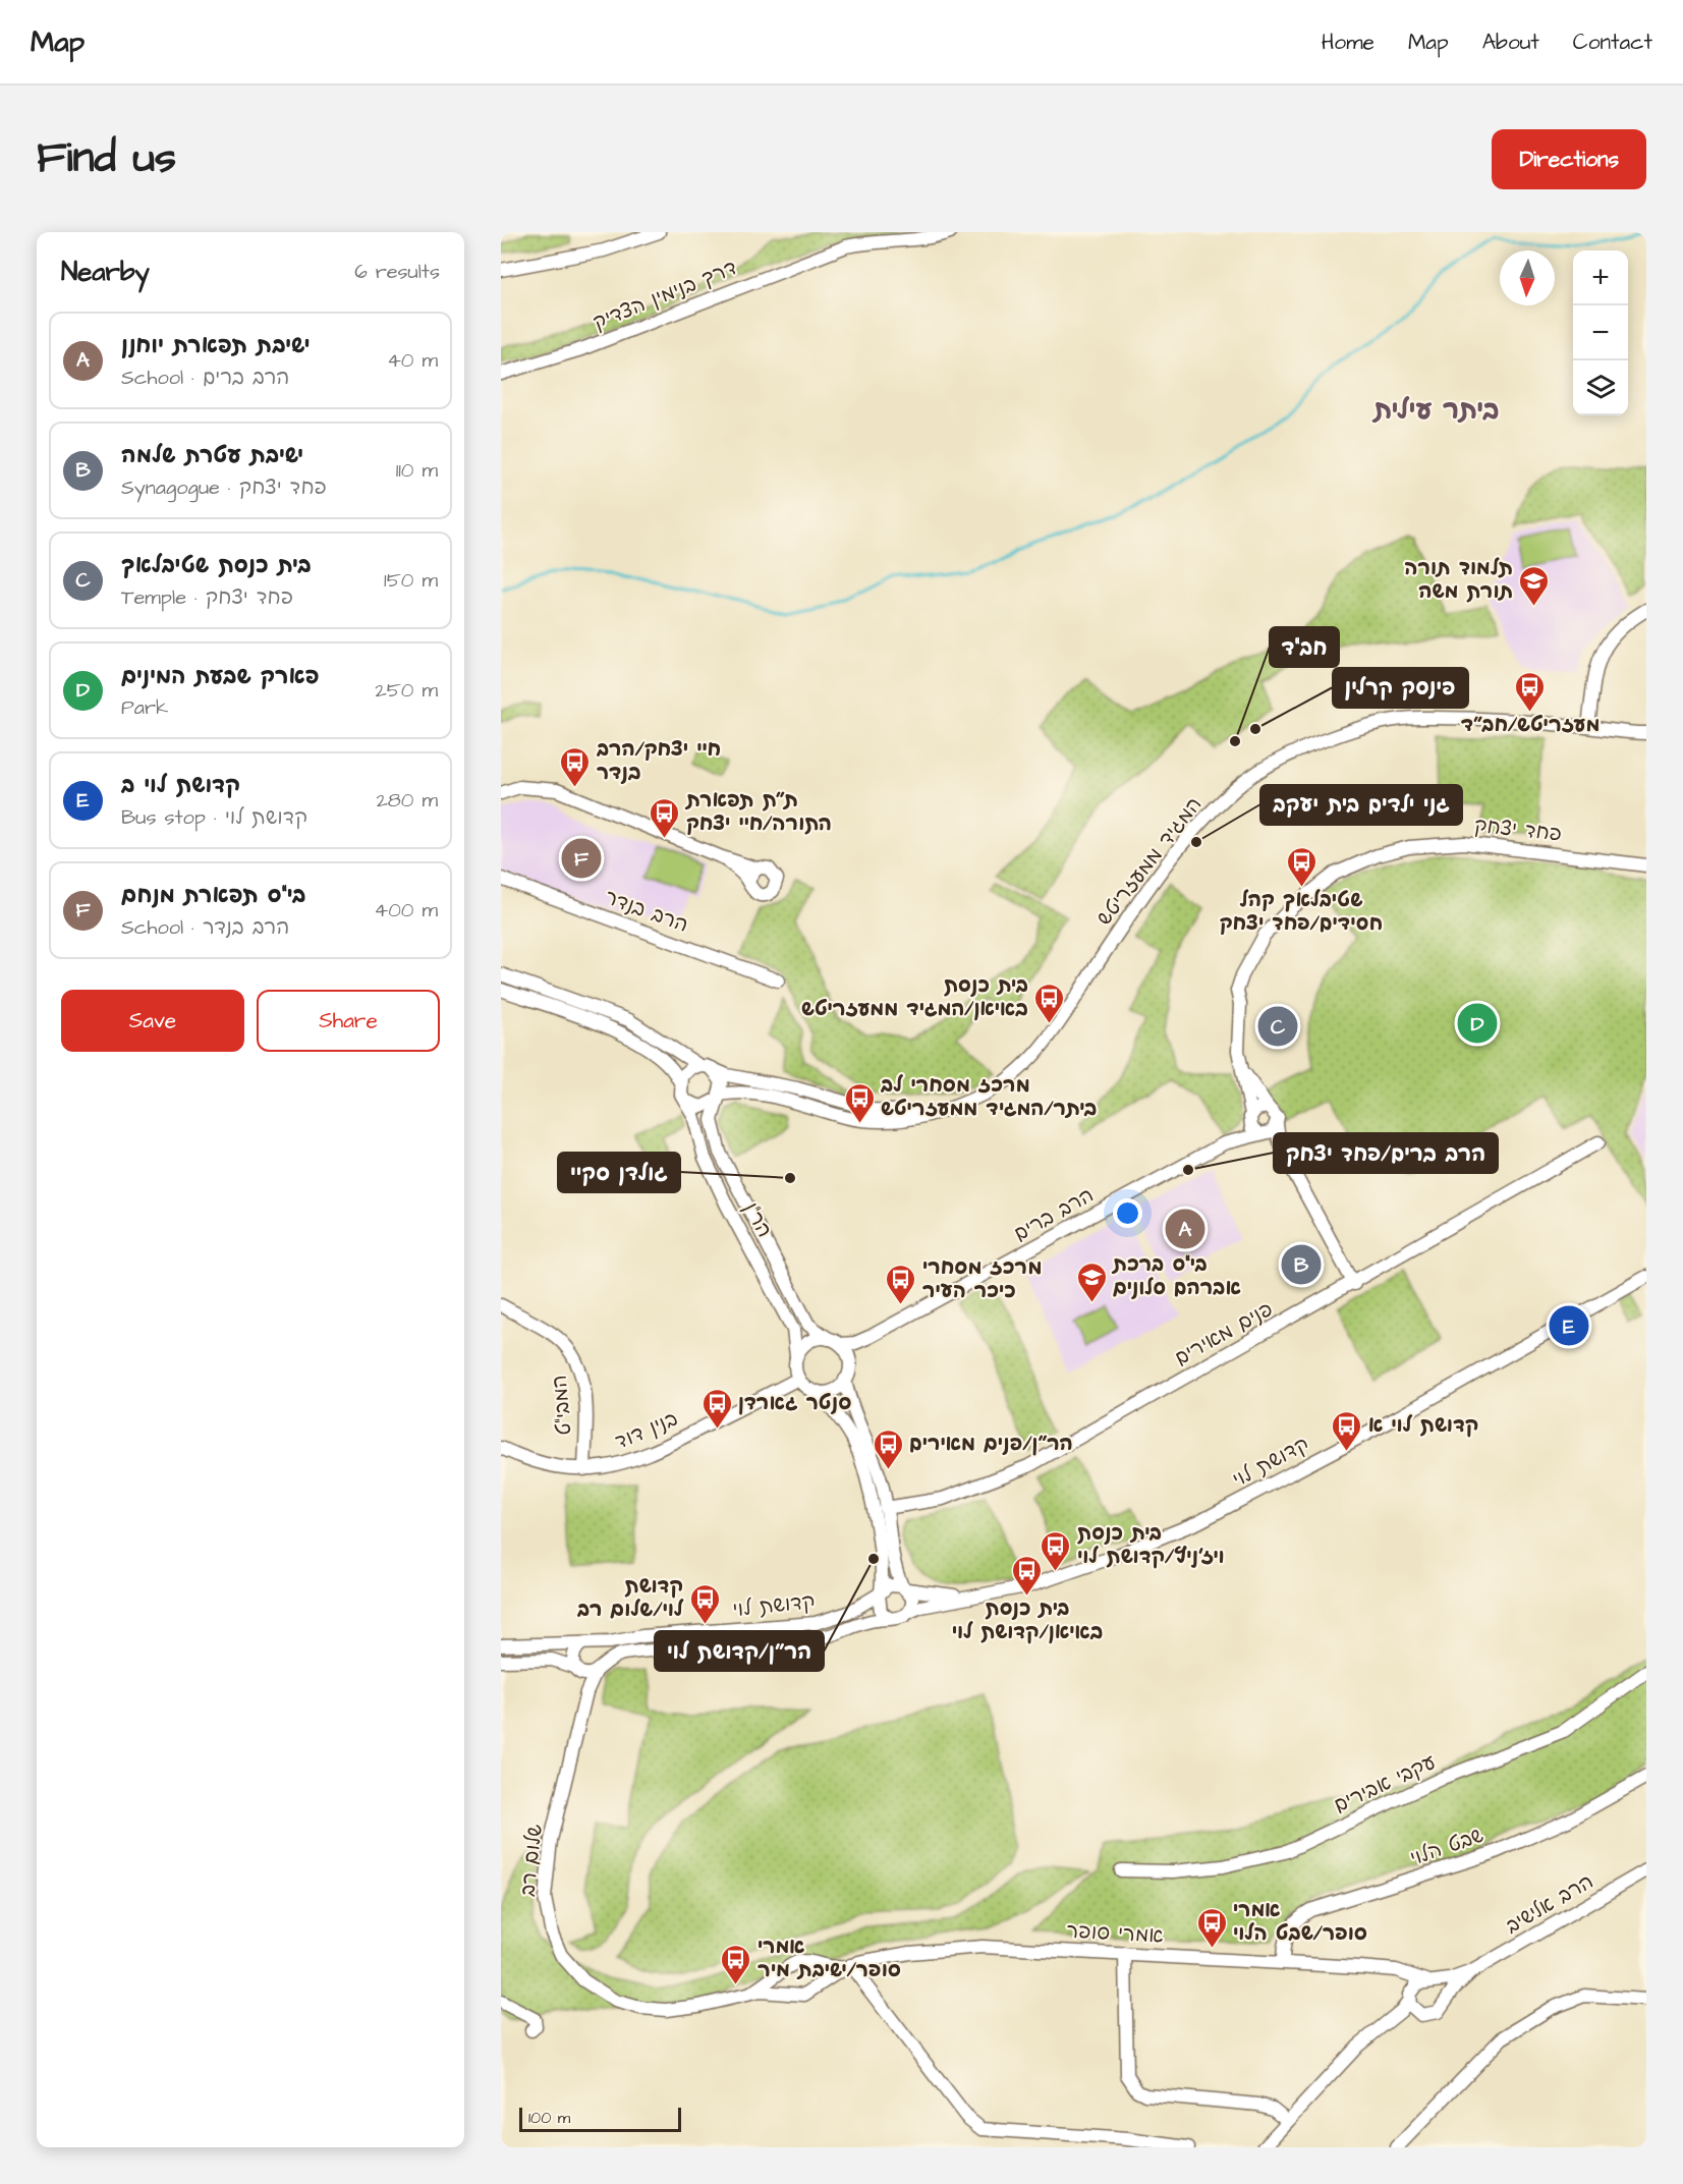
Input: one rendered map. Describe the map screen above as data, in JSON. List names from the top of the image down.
{
  "streets": {
    "street": [
      "דרך בנימין הצדיק",
      "פחד יצחק",
      "המגיד ממעזריטש",
      "הרב בנדר",
      "הרב ברים",
      "הר\"ן",
      "פנים מאירים",
      "המבי\"ט",
      "בנין דוד",
      "קדושת לוי",
      "עקבי אבירים",
      "שבט הלוי",
      "שלום רב",
      "הרב אלישיב",
      "אמרי סופר"
    ]
  },
  "crossings": [
    ["פחד יצחק", "הרב ברים"],
    ["המגיד ממעזריטש", "הר\"ן"],
    ["הרב ברים", "הר\"ן"],
    ["הרב ברים", "בנין דוד"],
    ["הר\"ן", "בנין דוד"],
    ["המבי\"ט", "בנין דוד"],
    ["קדושת לוי", "שלום רב"],
    ["שבט הלוי", "אמרי סופר"]
  ],
  "districts": ["ביתר עילית"],
  "places": {
    "school or university": ["תלמוד תורה תורת משה", "בי\"ס ברכת אברהם סלונים"],
    "bus stop": [
      "מעזריטש/חב״ד",
      "חיי יצחק/הרב בנדר",
      "ת״ת תפארת התורה/חיי יצחק",
      "שטיבלאך קהל חסידים/פחד יצחק",
      "בית כנסת באיאן/המגיד ממעזריטש",
      "מרכז מסחרי לב ביתר/המגיד ממעזריטש",
      "מרכז מסחרי כיכר העיר",
      "סנטר גארדן",
      "קדושת לוי א",
      "הר״ן/פנים מאירים",
      "בית כנסת ויז׳ניץ/קדושת לוי",
      "בית כנסת באיאן/קדושת לוי",
      "קדושת לוי/שלום רב",
      "אמרי סופר/שבט הלוי",
      "אמרי סופר/ישיבת מיר"
    ],
    "other": [
      "פינסק קרלין",
      "חב\"ד",
      "גני ילדים בית יעקב",
      "הרב ברים/פחד יצחק",
      "גולדן סקיי",
      "הר״ן/קדושת לוי"
    ]
  },
  "scale_bar": "100 m",
  "north": "bottom",
  "page": {
    "header": "Map",
    "nav": [
      "Home",
      "Map",
      "About",
      "Contact"
    ],
    "title": "Find us",
    "buttons": [
      "Directions",
      ["Save", "Share"]
    ],
    "heading": ["Nearby", "6 results"],
    "map_buttons": ["+", "−"],
    "list": [
      {
        "mark": "A",
        "name": "ישיבת תפארת יוחנן",
        "note": "School · הרב ברים",
        "value": "40 m"
      },
      {
        "mark": "B",
        "name": "ישיבת עטרת שלמה",
        "note": "Synagogue · פחד יצחק",
        "value": "110 m"
      },
      {
        "mark": "C",
        "name": "בית כנסת שטיבלאך",
        "note": "Temple · פחד יצחק",
        "value": "150 m"
      },
      {
        "mark": "D",
        "name": "פארק שבעת המינים",
        "note": "Park",
        "value": "250 m"
      },
      {
        "mark": "E",
        "name": "קדושת לוי ב",
        "note": "Bus stop · קדושת לוי",
        "value": "280 m"
      },
      {
        "mark": "F",
        "name": "בי\"ס תפארת מנחם",
        "note": "School · הרב בנדר",
        "value": "400 m"
      }
    ],
    "pins": [
      "F",
      "D",
      "C",
      "A",
      "B",
      "E"
    ],
    "scale": "100 m"
  }
}
